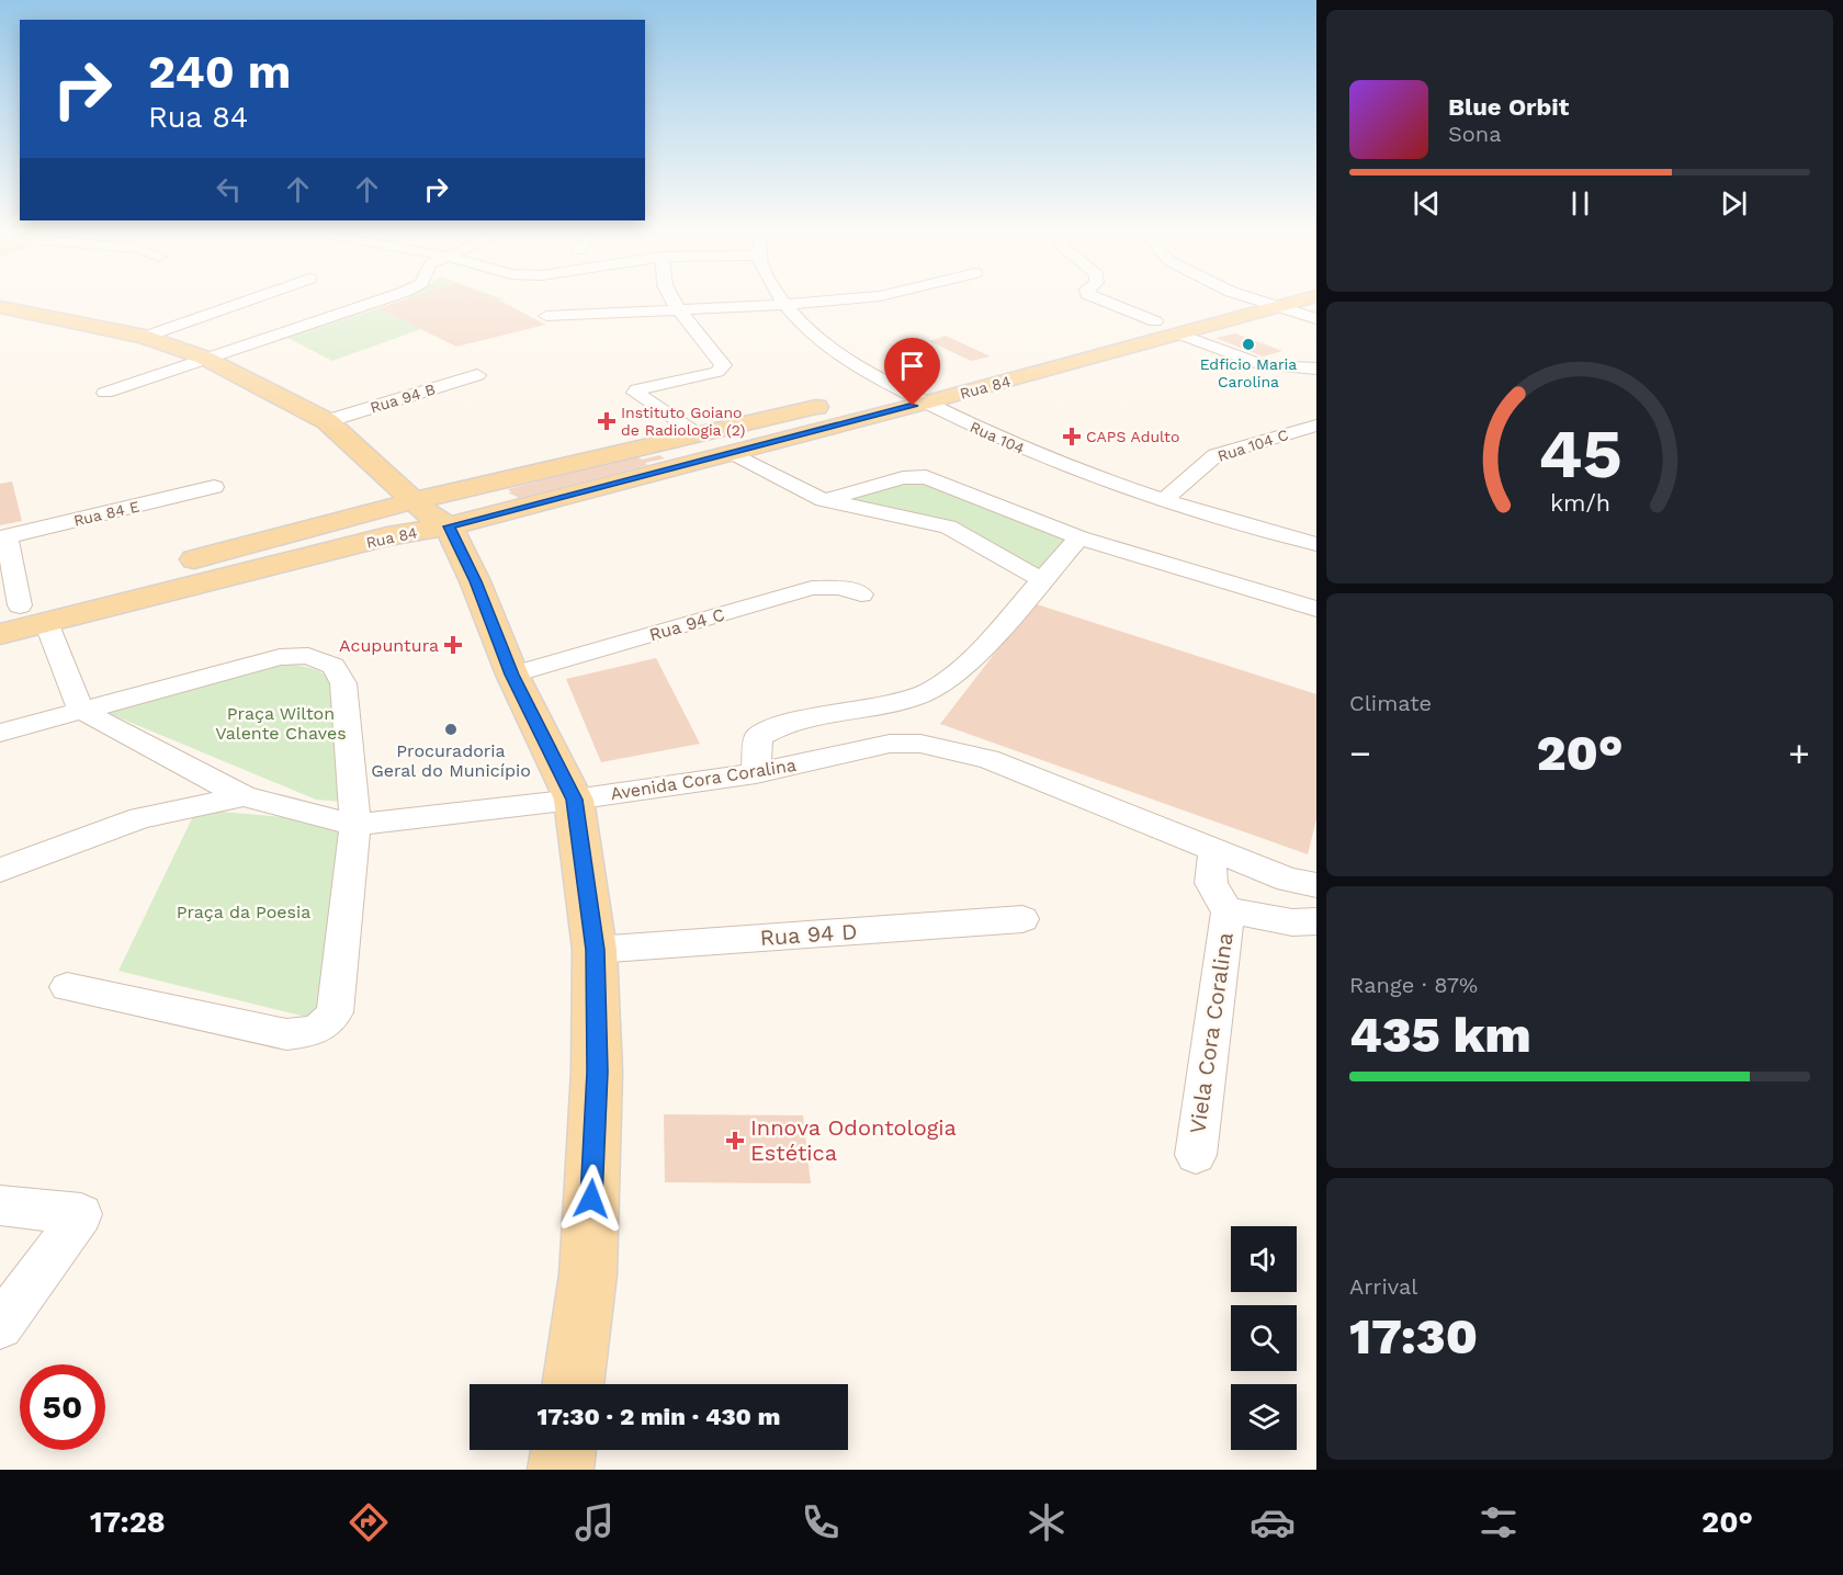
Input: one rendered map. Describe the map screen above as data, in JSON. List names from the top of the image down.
{
  "streets": {
    "main road": ["Rua 84"],
    "street": [
      "Rua 94 B",
      "Rua 104",
      "Rua 104 C",
      "Rua 84 E",
      "Rua 94 C",
      "Avenida Cora Coralina",
      "Rua 94 D",
      "Viela Cora Coralina"
    ]
  },
  "crossings": [
    ["Rua 84", "Rua 104"],
    ["Rua 104", "Rua 104 C"],
    ["Avenida Cora Coralina", "Viela Cora Coralina"]
  ],
  "parks": ["Praça Wilton Valente Chaves", "Praça da Poesia"],
  "places": {
    "other": ["Edficio Maria Carolina", "Procuradoria Geral do Município"],
    "health": [
      "Instituto Goiano de Radiologia (2)",
      "CAPS Adulto",
      "Acupuntura",
      "Innova Odontologia Estética"
    ]
  },
  "page": {
    "turn": ["240 m", "Rua 84"],
    "song": ["Blue Orbit", "Sona"],
    "tile": [
      "Climate",
      ["Range · 87%", "435 km"],
      ["Arrival", "17:30"]
    ],
    "heat": ["−", "20°", "+"],
    "limit": "50",
    "trip": "17:30 · 2 min · 430 m",
    "tabs": ["17:28", "20°"],
    "gauge": ["45", "km/h"]
  }
}
